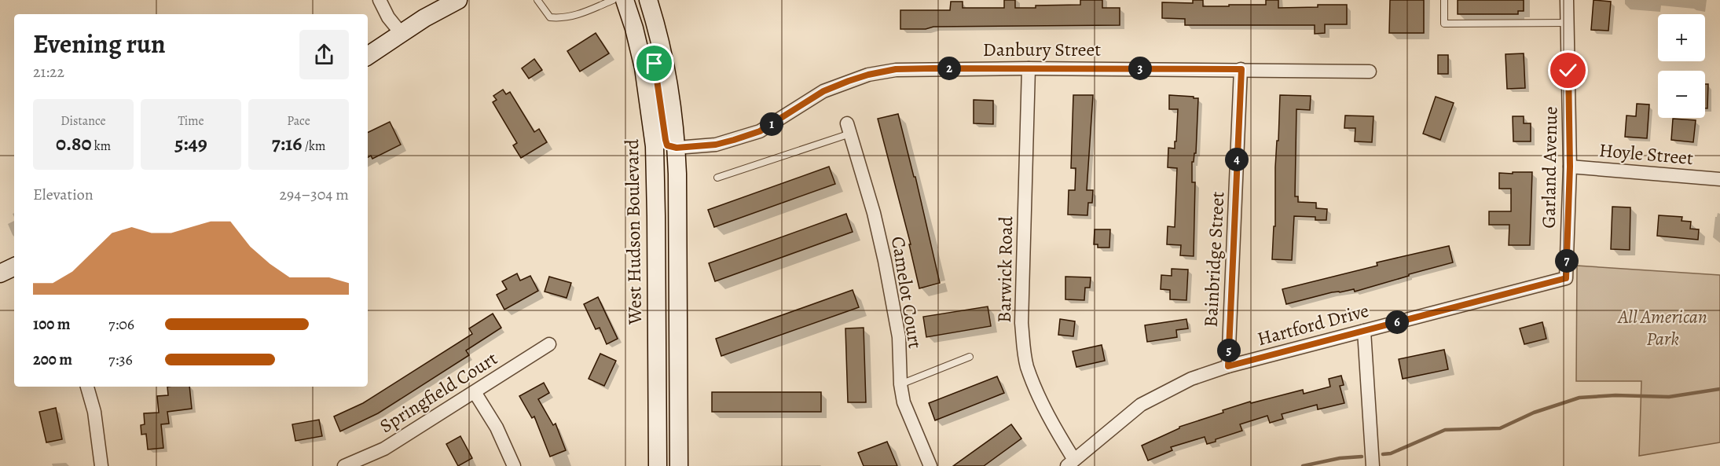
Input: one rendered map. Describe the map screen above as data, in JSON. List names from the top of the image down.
{
  "streets": {
    "main road": ["West Hudson Boulevard"],
    "street": [
      "Danbury Street",
      "Hoyle Street",
      "Garland Avenue",
      "Bainbridge Street",
      "Barwick Road",
      "Camelot Court",
      "Hartford Drive",
      "Springfield Court"
    ]
  },
  "crossings": [
    ["Danbury Street", "Bainbridge Street"],
    ["Danbury Street", "Barwick Road"],
    ["Hoyle Street", "Garland Avenue"],
    ["Garland Avenue", "Hartford Drive"],
    ["Bainbridge Street", "Hartford Drive"],
    ["Barwick Road", "Hartford Drive"]
  ],
  "parks": ["All American Park"],
  "page": {
    "map_buttons": ["+", "−"],
    "heading": ["Evening run", "21:22"],
    "pins": [
      "2",
      "3",
      "1",
      "4",
      "7",
      "6",
      "5"
    ],
    "stats": [
      ["Distance", "0.80 km"],
      ["Time", "5:49"],
      ["Pace", "7:16 /km"]
    ],
    "chart": ["Elevation", "294–304 m"],
    "list": [
      {
        "name": "100 m",
        "note": "7:06"
      },
      {
        "name": "200 m",
        "note": "7:36"
      }
    ]
  }
}
